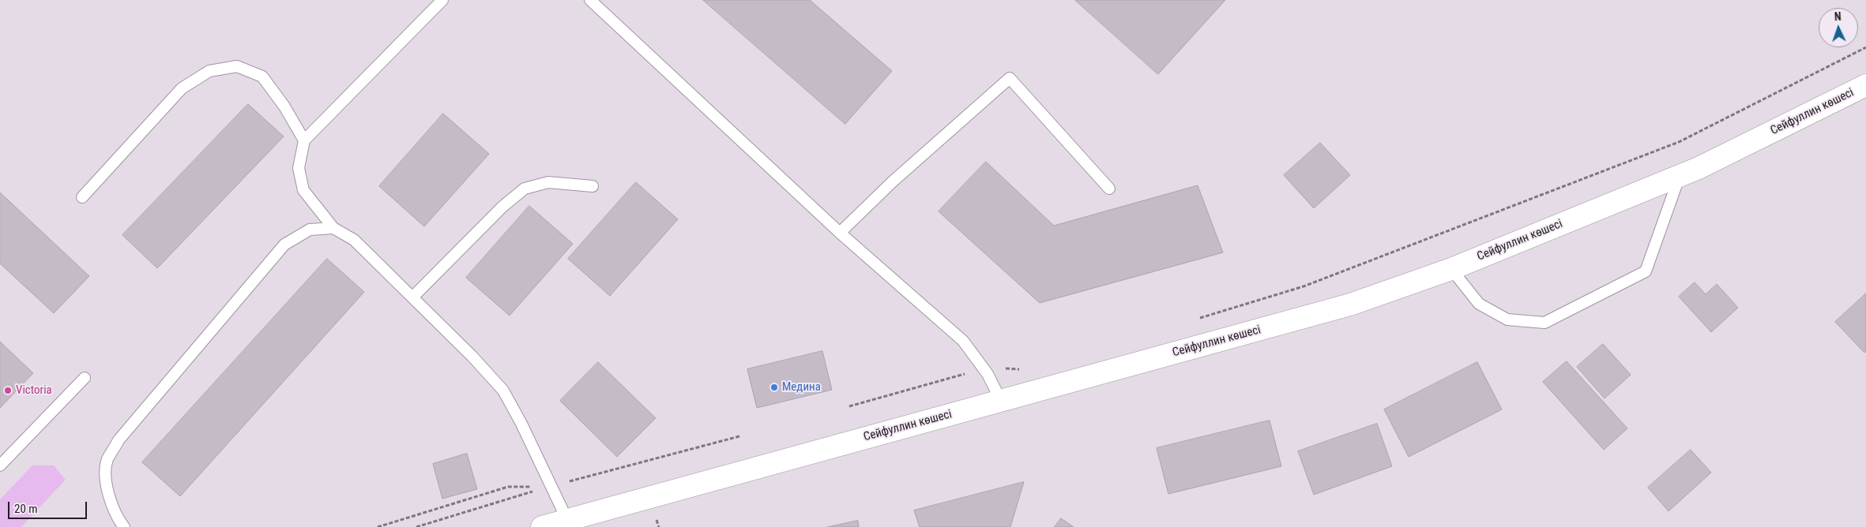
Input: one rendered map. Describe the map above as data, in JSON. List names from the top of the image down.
{
  "streets": {
    "main road": ["Сейфуллин көшесі"]
  },
  "places": ["Медина", "Victoria"],
  "scale_bar": "20 m",
  "north": "top"
}
